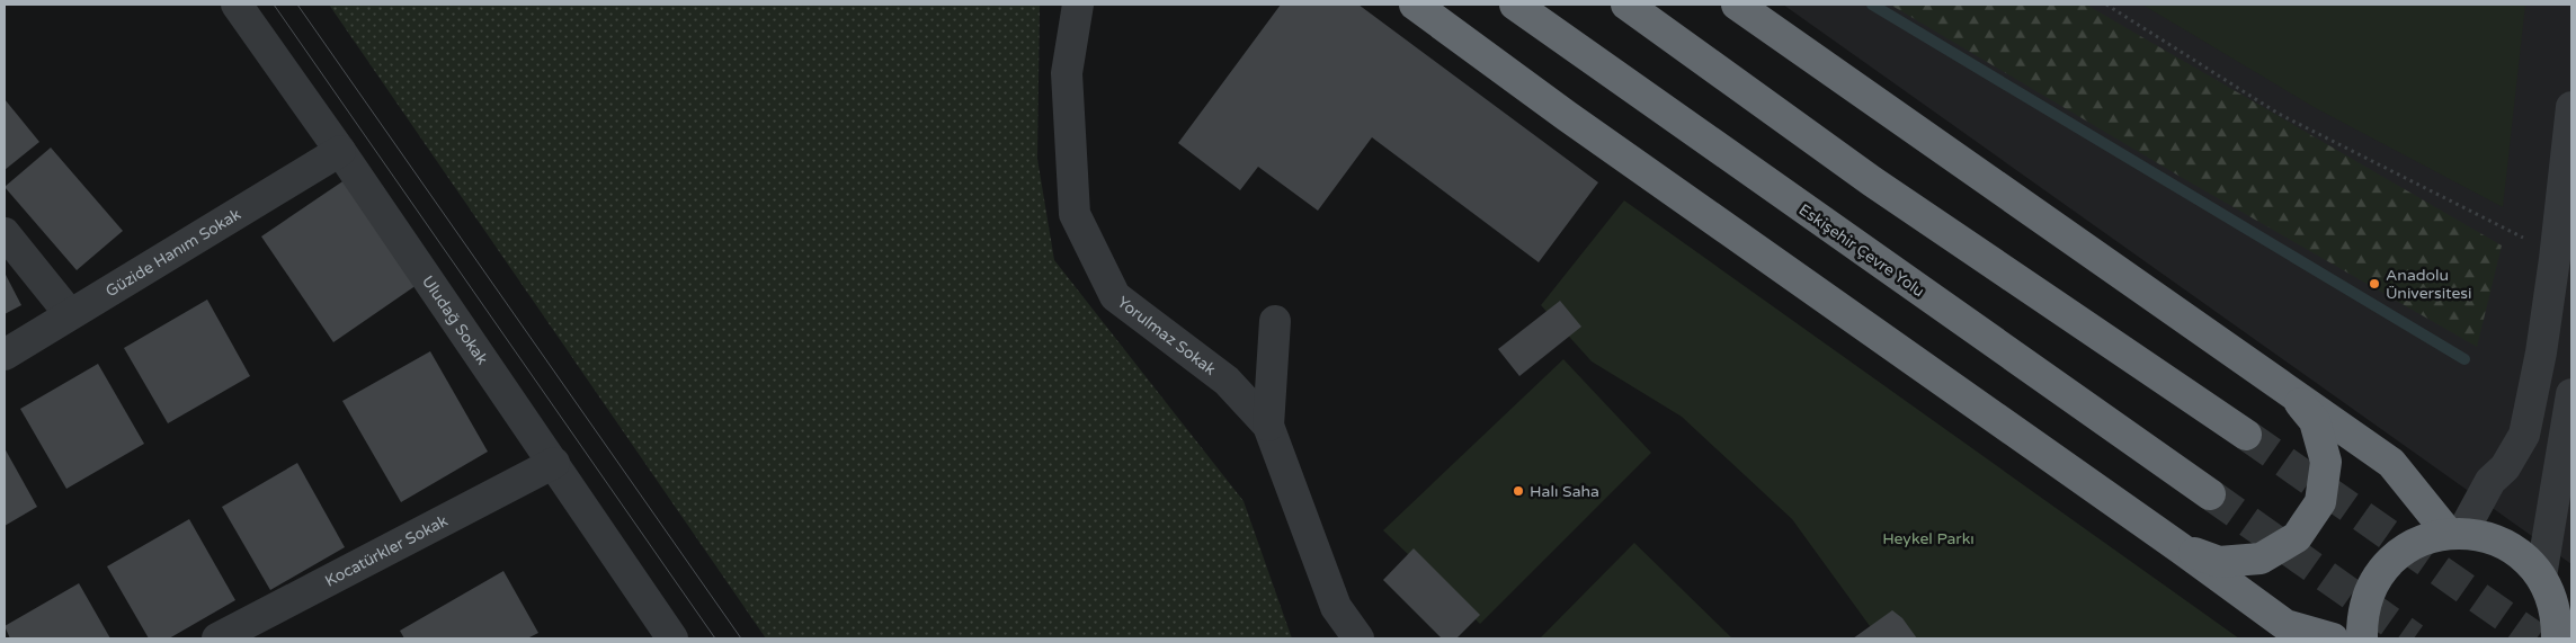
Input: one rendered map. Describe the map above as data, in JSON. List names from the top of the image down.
{
  "streets": {
    "highway": ["Eskişehir Çevre Yolu"],
    "street": [
      "Güzide Hanım Sokak",
      "Uludağ Sokak",
      "Yorulmaz Sokak",
      "Kocatürkler Sokak"
    ]
  },
  "crossings": [
    ["Güzide Hanım Sokak", "Uludağ Sokak"],
    ["Uludağ Sokak", "Kocatürkler Sokak"]
  ],
  "parks": ["Heykel Parkı"],
  "places": ["Anadolu Üniversitesi", "Halı Saha"]
}
